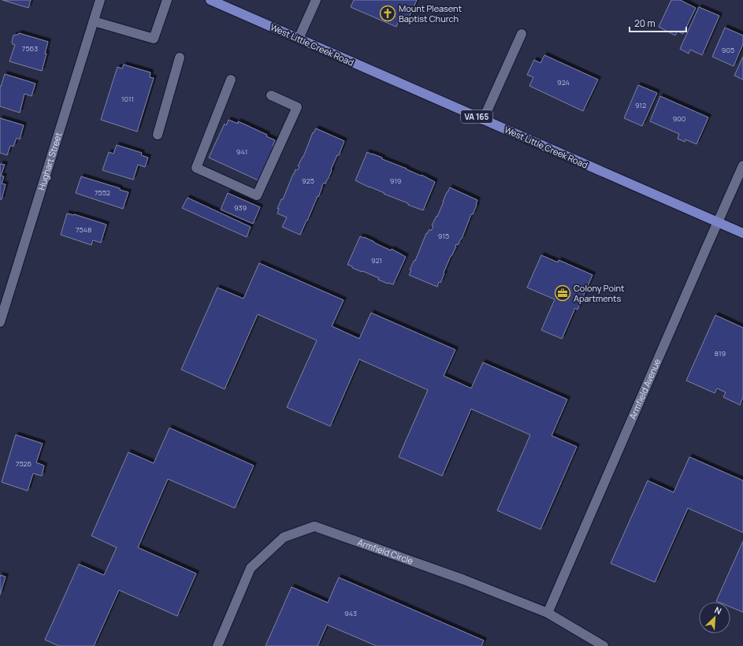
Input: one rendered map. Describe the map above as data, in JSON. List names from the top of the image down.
{
  "streets": {
    "main road": ["West Little Creek Road", "VA 165"],
    "street": ["Hughart Street", "Armfield Avenue", "Armfield Circle"]
  },
  "crossings": [
    ["West Little Creek Road", "Armfield Avenue"],
    ["Armfield Avenue", "Armfield Circle"]
  ],
  "places": {
    "church": ["Mount Pleasent Baptist Church"],
    "office": ["Colony Point Apartments"]
  },
  "house_numbers": [
    "7563",
    "905",
    "924",
    "1011",
    "912",
    "900",
    "941",
    "925",
    "919",
    "7552",
    "939",
    "7548",
    "915",
    "921",
    "819",
    "7526",
    "943"
  ],
  "scale_bar": "20 m",
  "north": "top right"
}
